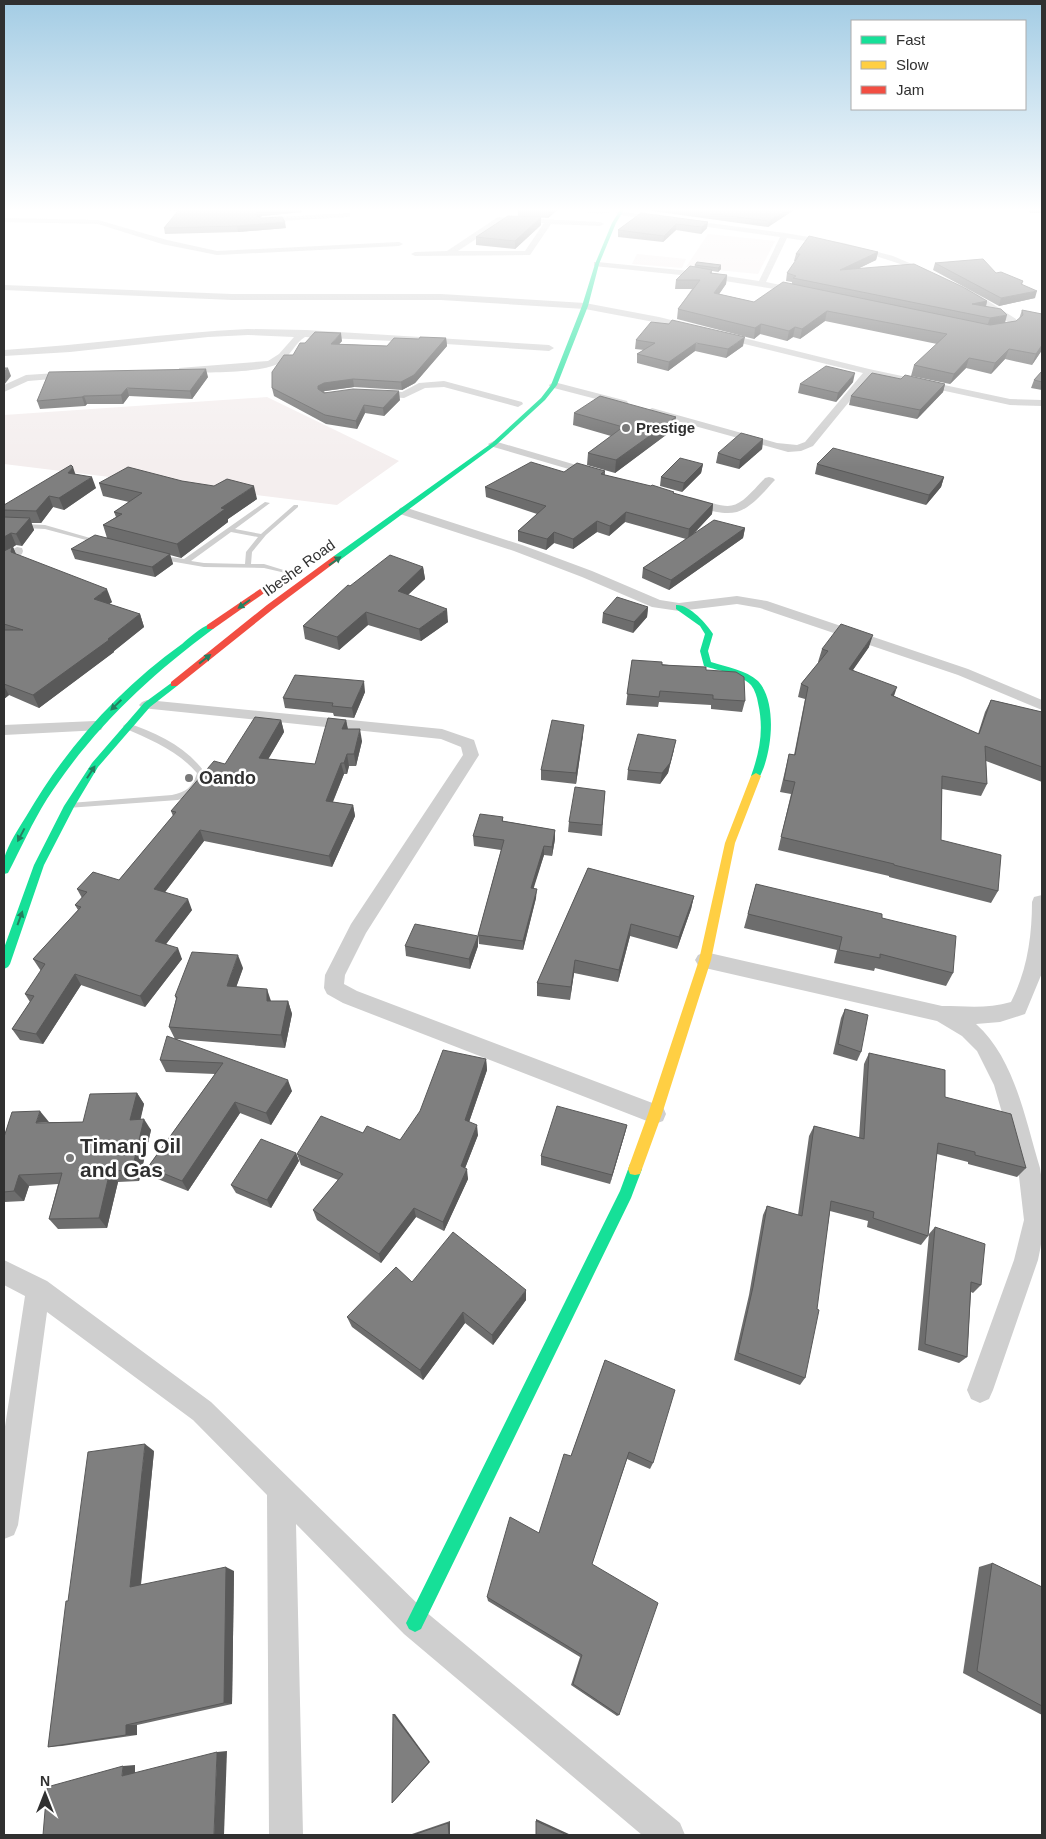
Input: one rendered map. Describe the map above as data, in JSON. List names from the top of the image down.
{
  "streets": {
    "main road": ["Ibeshe Road"]
  },
  "places": ["Prestige", "Oando", "Timanj Oil and Gas"],
  "legend": ["Fast", "Slow", "Jam"],
  "north": "top"
}
